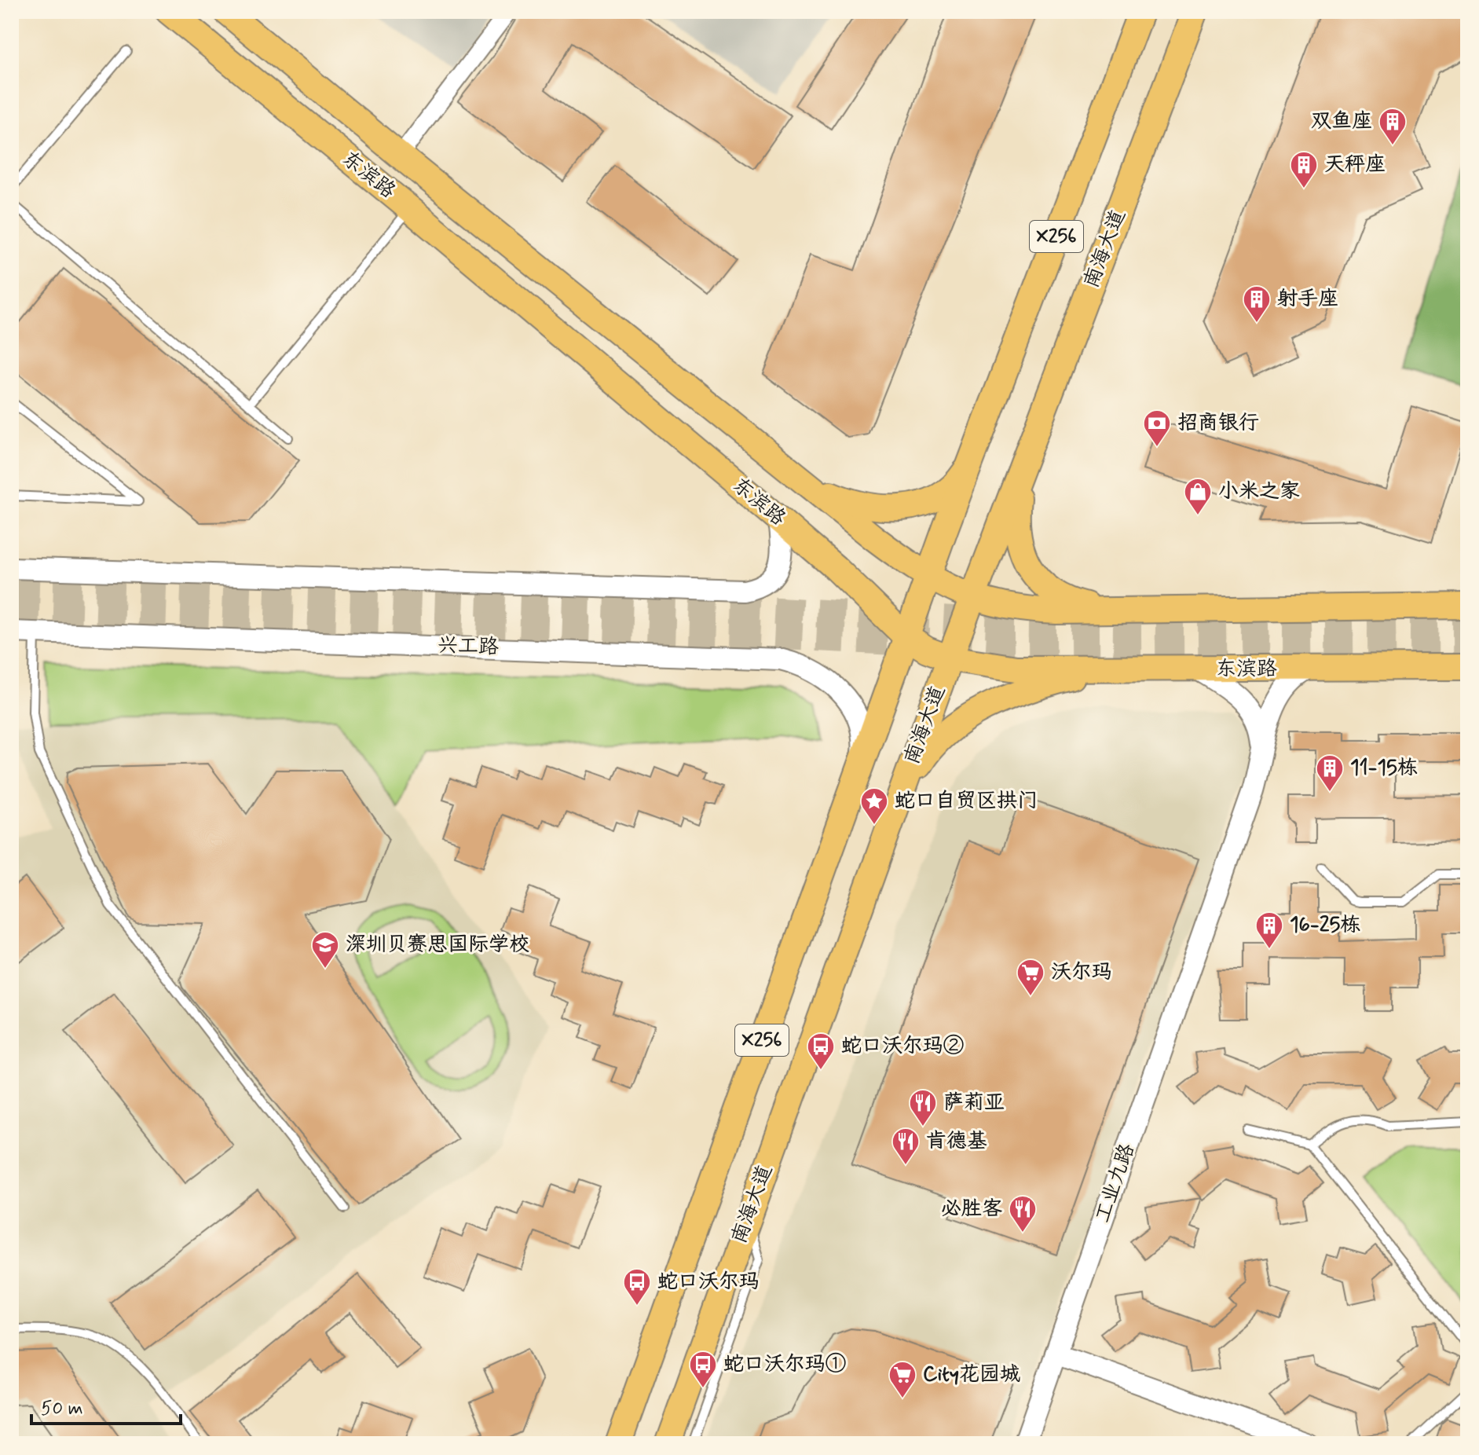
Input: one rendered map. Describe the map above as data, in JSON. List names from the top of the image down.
{
  "streets": {
    "main road": ["东滨路", "X256", "南海大道"],
    "street": ["兴工路", "工业九路"]
  },
  "crossings": [
    ["东滨路", "X256"],
    ["东滨路", "南海大道"],
    ["东滨路", "工业九路"],
    ["X256", "兴工路"]
  ],
  "places": {
    "building": [
      "双鱼座",
      "天秤座",
      "射手座",
      "11-15栋",
      "16-25栋"
    ],
    "bank": ["招商银行"],
    "shop": ["小米之家"],
    "place": ["蛇口自贸区拱门"],
    "school or university": ["深圳贝赛思国际学校"],
    "supermarket": ["沃尔玛", "City花园城"],
    "bus stop": ["蛇口沃尔玛②", "蛇口沃尔玛", "蛇口沃尔玛①"],
    "restaurant": ["萨莉亚", "肯德基", "必胜客"]
  },
  "scale_bar": "50 m"
}
